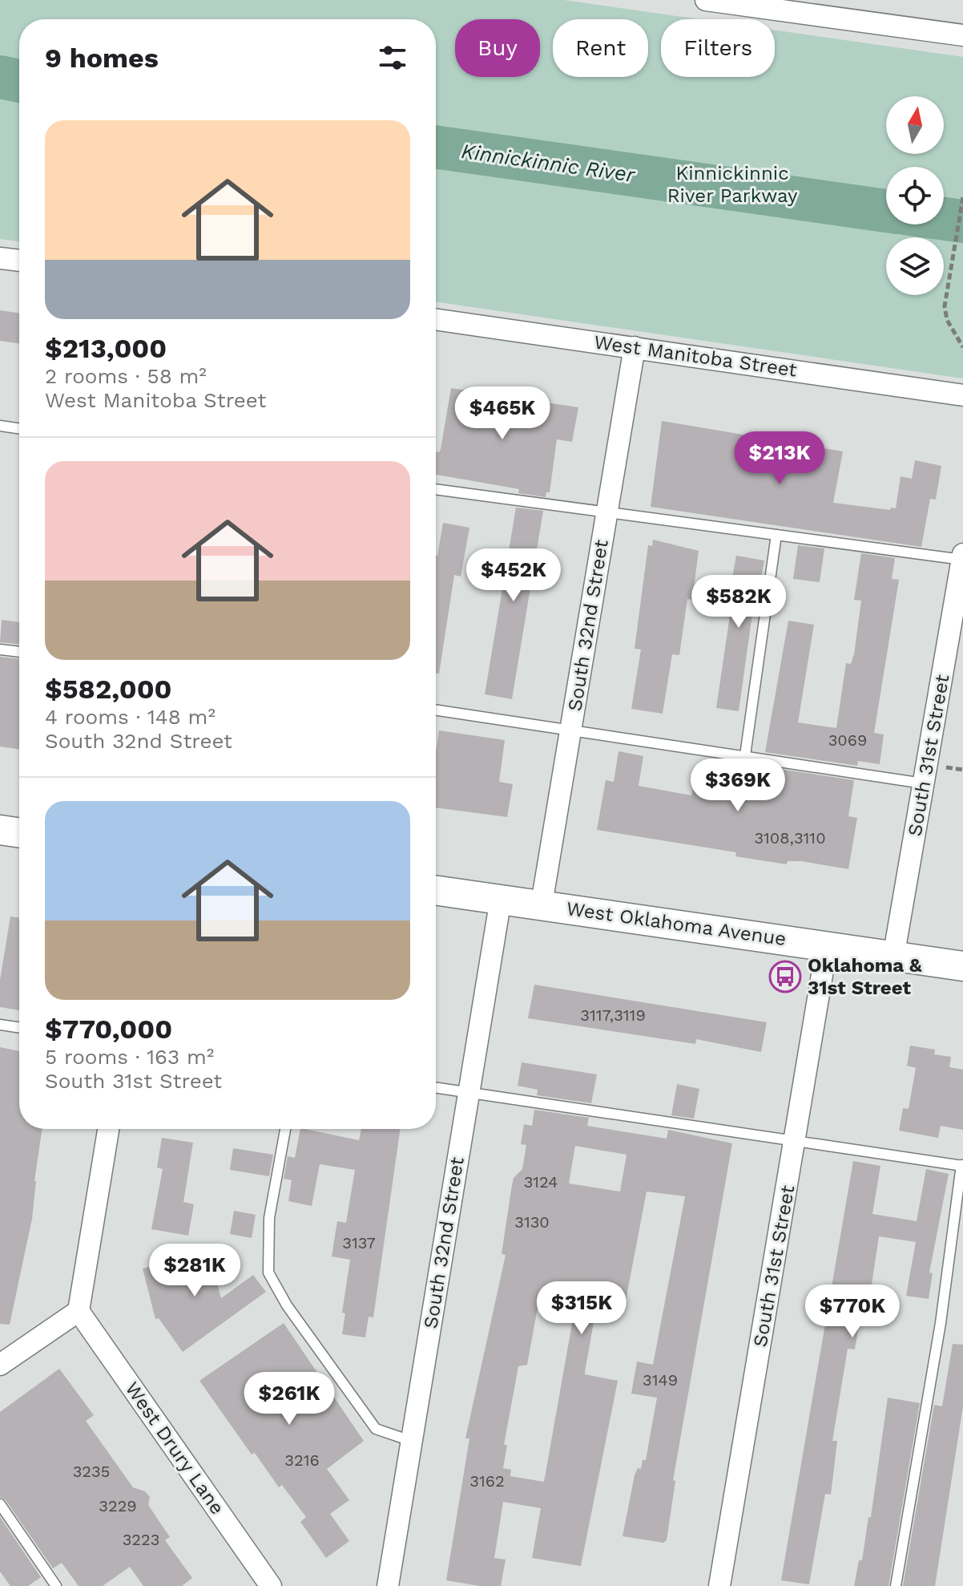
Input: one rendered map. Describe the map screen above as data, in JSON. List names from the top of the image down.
{
  "streets": {
    "main road": ["West Oklahoma Avenue"],
    "street": [
      "West Manitoba Street",
      "South 32nd Street",
      "South 31st Street",
      "West Drury Lane"
    ]
  },
  "crossings": [
    ["West Manitoba Street", "South 32nd Street"],
    ["South 32nd Street", "West Oklahoma Avenue"],
    ["South 31st Street", "West Oklahoma Avenue"]
  ],
  "water": ["Kinnickinnic River"],
  "parks": ["Kinnickinnic River Parkway"],
  "places": {
    "bus stop": ["Oklahoma & 31st Street"]
  },
  "house_numbers": [
    "3069",
    "3108,3110",
    "3117,3119",
    "3124",
    "3130",
    "3137",
    "3149",
    "3216",
    "3235",
    "3162",
    "3229",
    "3223"
  ],
  "north": "top",
  "page": {
    "chip": ["Buy", "Rent", "Filters"],
    "heading": "9 homes",
    "list": [
      {
        "name": "$213,000",
        "note": "2 rooms · 58 m² · West Manitoba Street"
      },
      {
        "name": "$582,000",
        "note": "4 rooms · 148 m² · South 32nd Street"
      },
      {
        "name": "$770,000",
        "note": "5 rooms · 163 m² · South 31st Street"
      }
    ],
    "price": [
      "$465K",
      "$213K",
      "$452K",
      "$582K",
      "$369K",
      "$281K",
      "$315K",
      "$770K",
      "$261K"
    ]
  }
}
